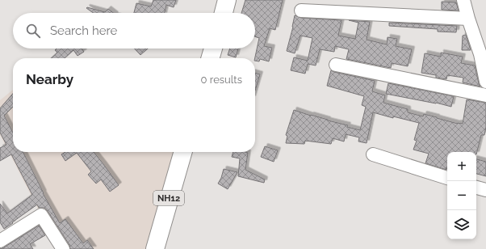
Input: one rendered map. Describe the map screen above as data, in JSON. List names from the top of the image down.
{
  "streets": {
    "highway": ["NH12"]
  },
  "page": {
    "search": "Search here",
    "heading": ["Nearby", "0 results"],
    "map_buttons": ["+", "−"]
  }
}
